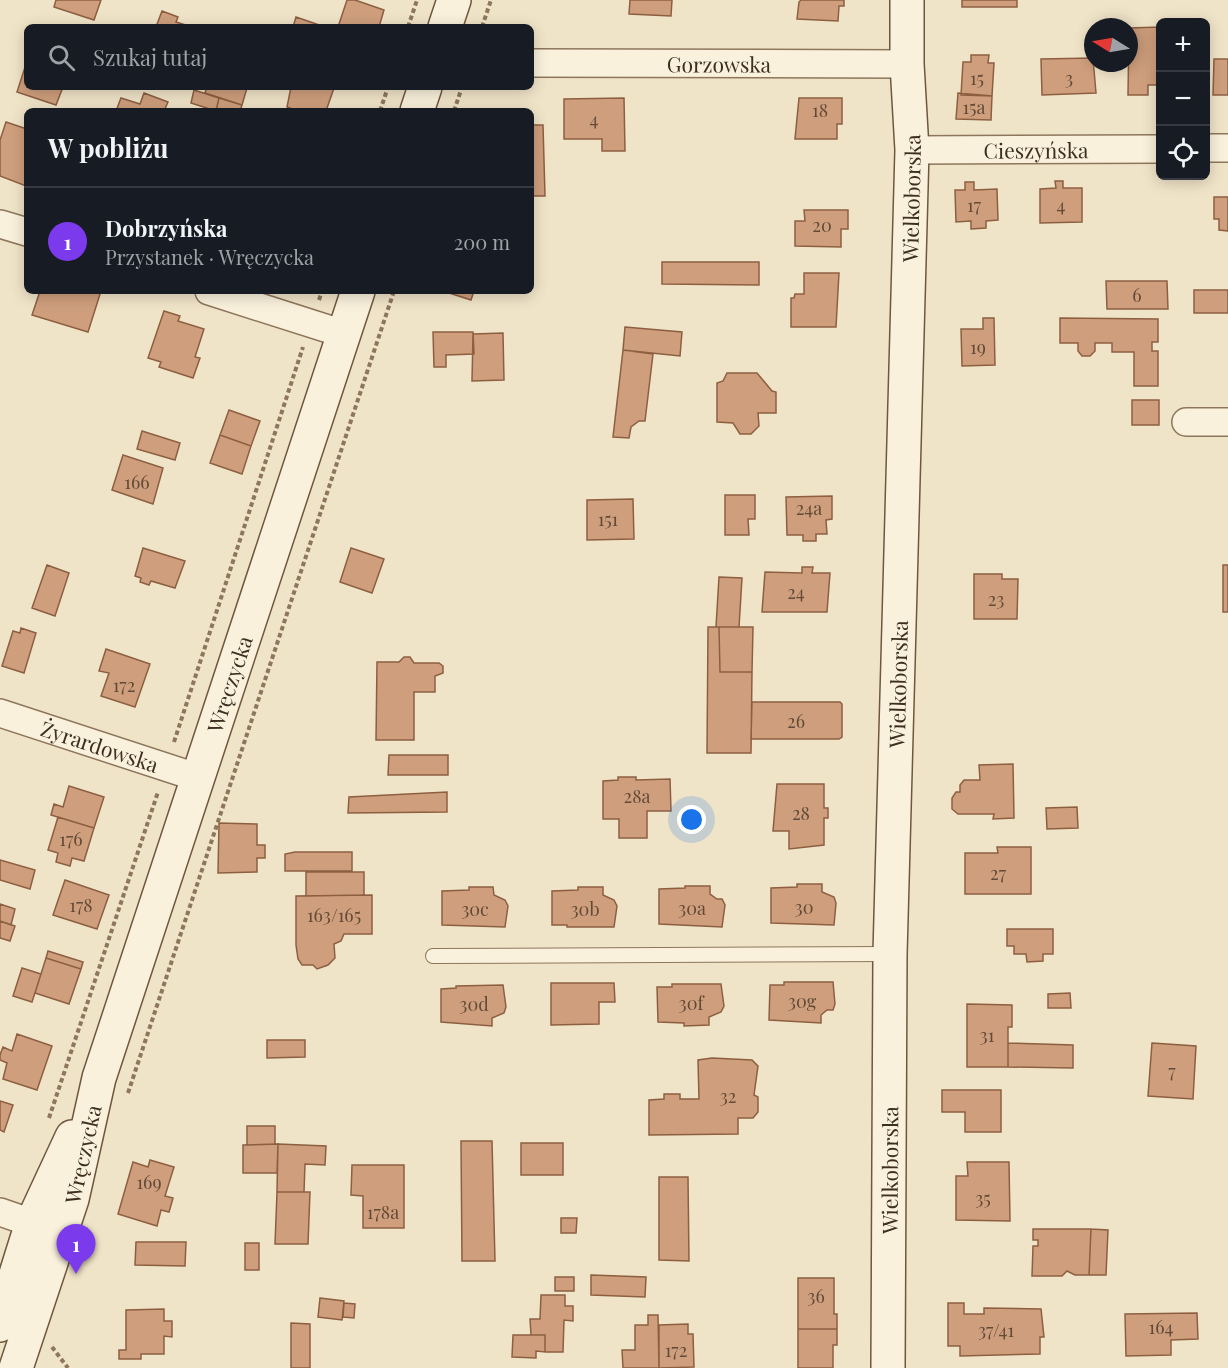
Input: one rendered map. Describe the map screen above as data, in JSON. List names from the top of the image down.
{
  "streets": {
    "main road": ["Wielkoborska", "Wręczycka"],
    "street": ["Gorzowska", "Cieszyńska", "Żyrardowska"]
  },
  "crossings": [
    ["Gorzowska", "Wielkoborska"],
    ["Cieszyńska", "Wielkoborska"],
    ["Wręczycka", "Żyrardowska"]
  ],
  "house_numbers": [
    "15",
    "3",
    "15a",
    "18",
    "4",
    "17",
    "4",
    "20",
    "6",
    "19",
    "166",
    "24a",
    "151",
    "24",
    "23",
    "172",
    "26",
    "28a",
    "28",
    "176",
    "27",
    "178",
    "30",
    "30a",
    "30c",
    "30b",
    "163/165",
    "30g",
    "30f",
    "30d",
    "31",
    "7",
    "32",
    "169",
    "35",
    "178a",
    "36",
    "164",
    "37/41",
    "172"
  ],
  "north": "left",
  "page": {
    "map_buttons": ["+", "−"],
    "search": "Szukaj tutaj",
    "heading": "W pobliżu",
    "list": [
      {
        "mark": "1",
        "name": "Dobrzyńska",
        "note": "Przystanek · Wręczycka",
        "value": "200 m"
      }
    ],
    "pins": "1"
  }
}
